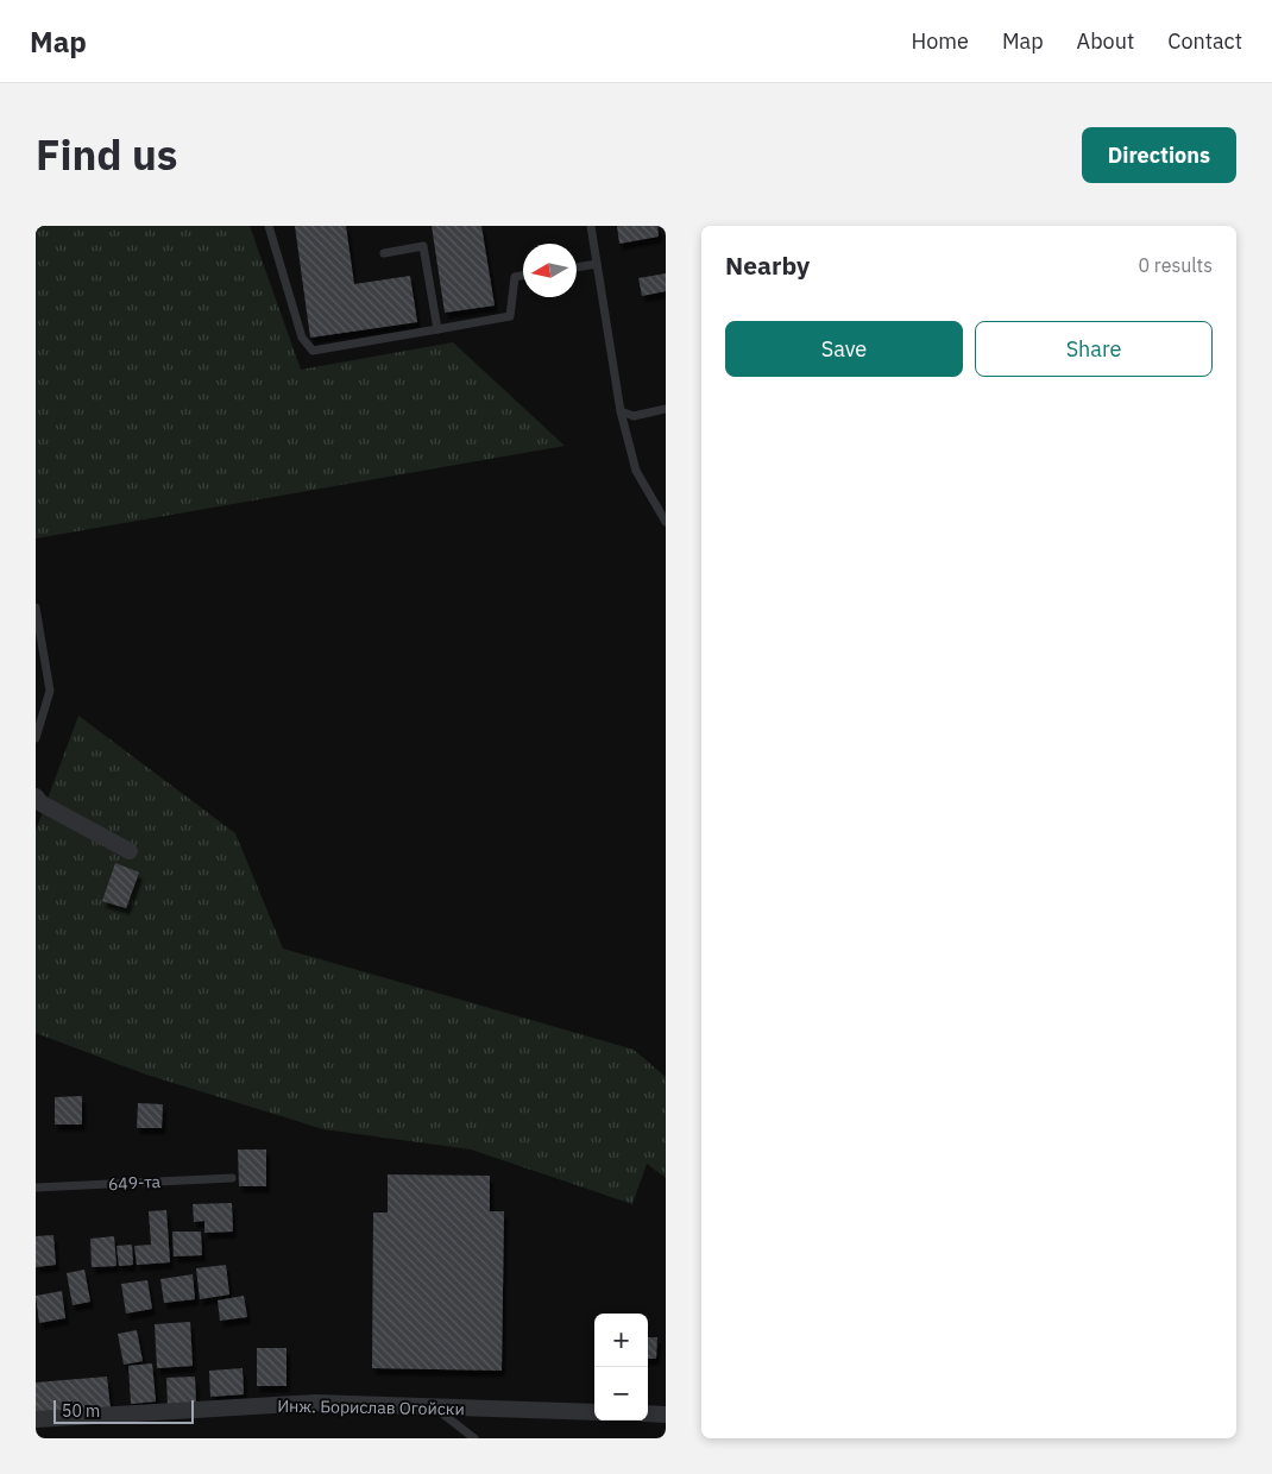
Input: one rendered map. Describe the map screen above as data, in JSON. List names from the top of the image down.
{
  "streets": {
    "street": ["Инж. Борислав Огойски"],
    "lane": ["649-та"]
  },
  "scale_bar": "50 m",
  "north": "left",
  "page": {
    "header": "Map",
    "nav": [
      "Home",
      "Map",
      "About",
      "Contact"
    ],
    "title": "Find us",
    "buttons": [
      "Directions",
      ["Save", "Share"]
    ],
    "heading": ["Nearby", "0 results"],
    "map_buttons": ["+", "−"],
    "scale": "50 m"
  }
}
